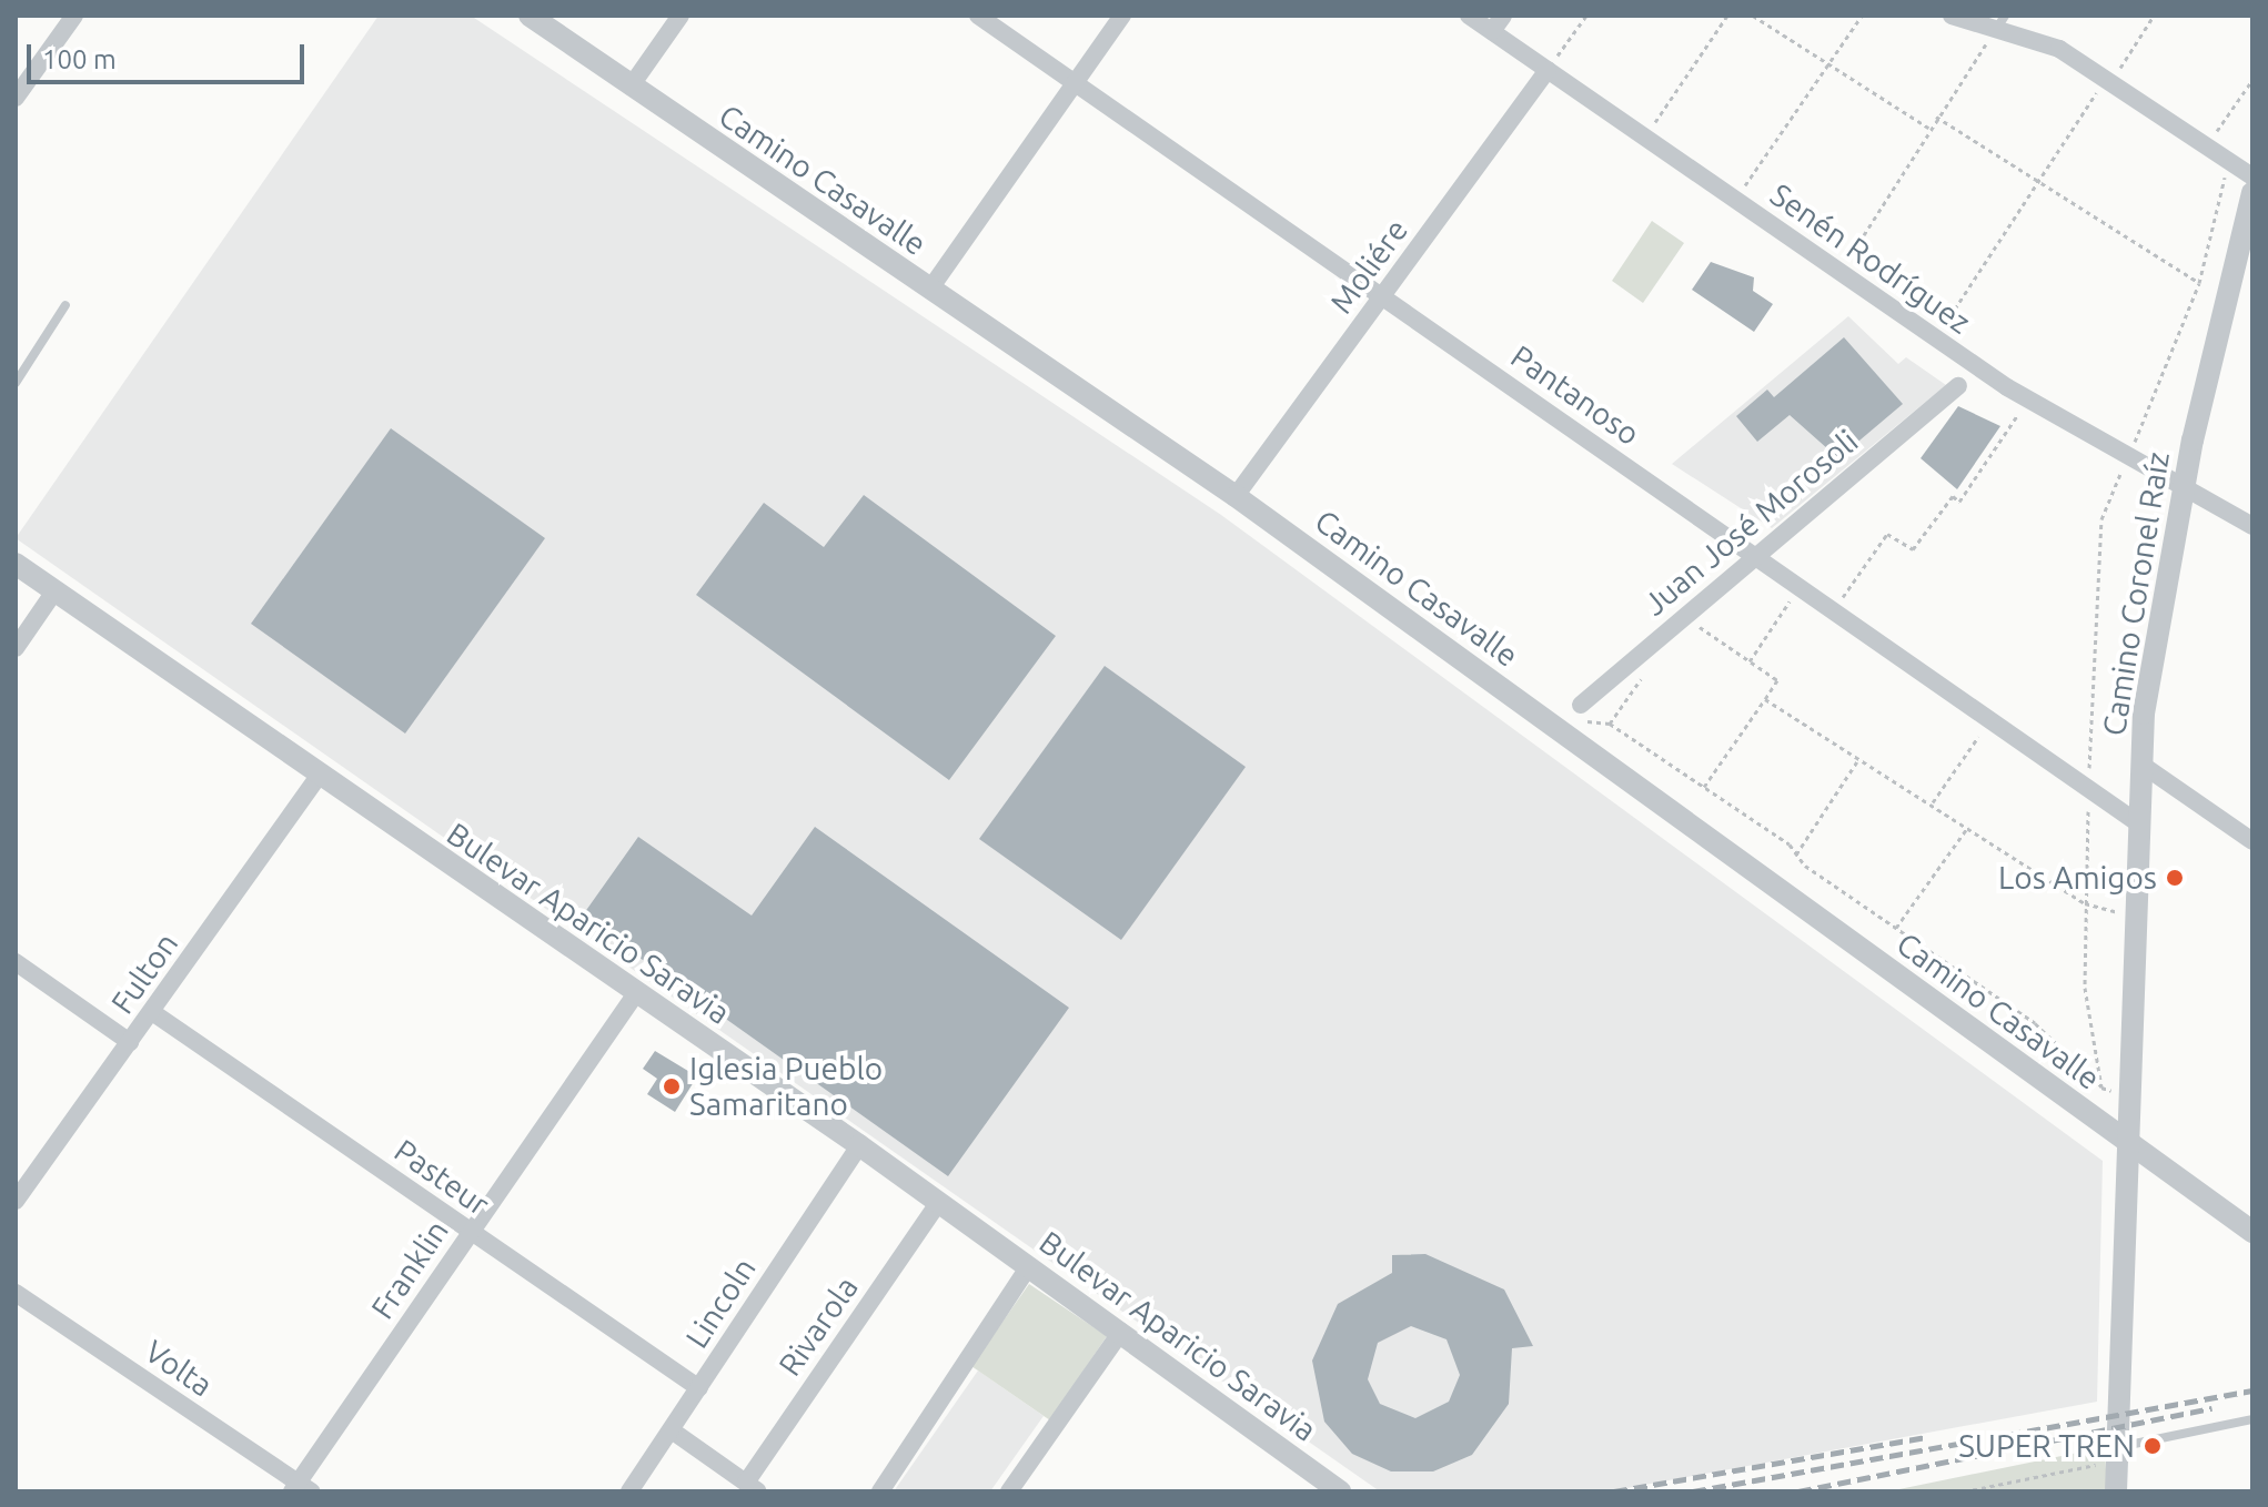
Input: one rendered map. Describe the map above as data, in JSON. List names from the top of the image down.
{
  "streets": {
    "street": [
      "Camino Casavalle",
      "Senén Rodríguez",
      "Moliére",
      "Pantanoso",
      "Juan José Morosoli",
      "Camino Coronel Raíz",
      "Bulevar Aparicio Saravia",
      "Fulton",
      "Pasteur",
      "Franklin",
      "Lincoln",
      "Rivarola",
      "Volta"
    ]
  },
  "crossings": [
    ["Camino Casavalle", "Moliére"],
    ["Camino Casavalle", "Camino Coronel Raíz"],
    ["Senén Rodríguez", "Moliére"],
    ["Senén Rodríguez", "Camino Coronel Raíz"],
    ["Moliére", "Pantanoso"],
    ["Pantanoso", "Juan José Morosoli"],
    ["Pantanoso", "Camino Coronel Raíz"],
    ["Bulevar Aparicio Saravia", "Fulton"],
    ["Bulevar Aparicio Saravia", "Franklin"],
    ["Bulevar Aparicio Saravia", "Lincoln"],
    ["Bulevar Aparicio Saravia", "Rivarola"],
    ["Fulton", "Pasteur"],
    ["Pasteur", "Franklin"],
    ["Pasteur", "Lincoln"],
    ["Franklin", "Volta"]
  ],
  "places": ["Los Amigos", "Iglesia Pueblo Samaritano", "SUPER TREN"],
  "scale_bar": "100 m"
}
